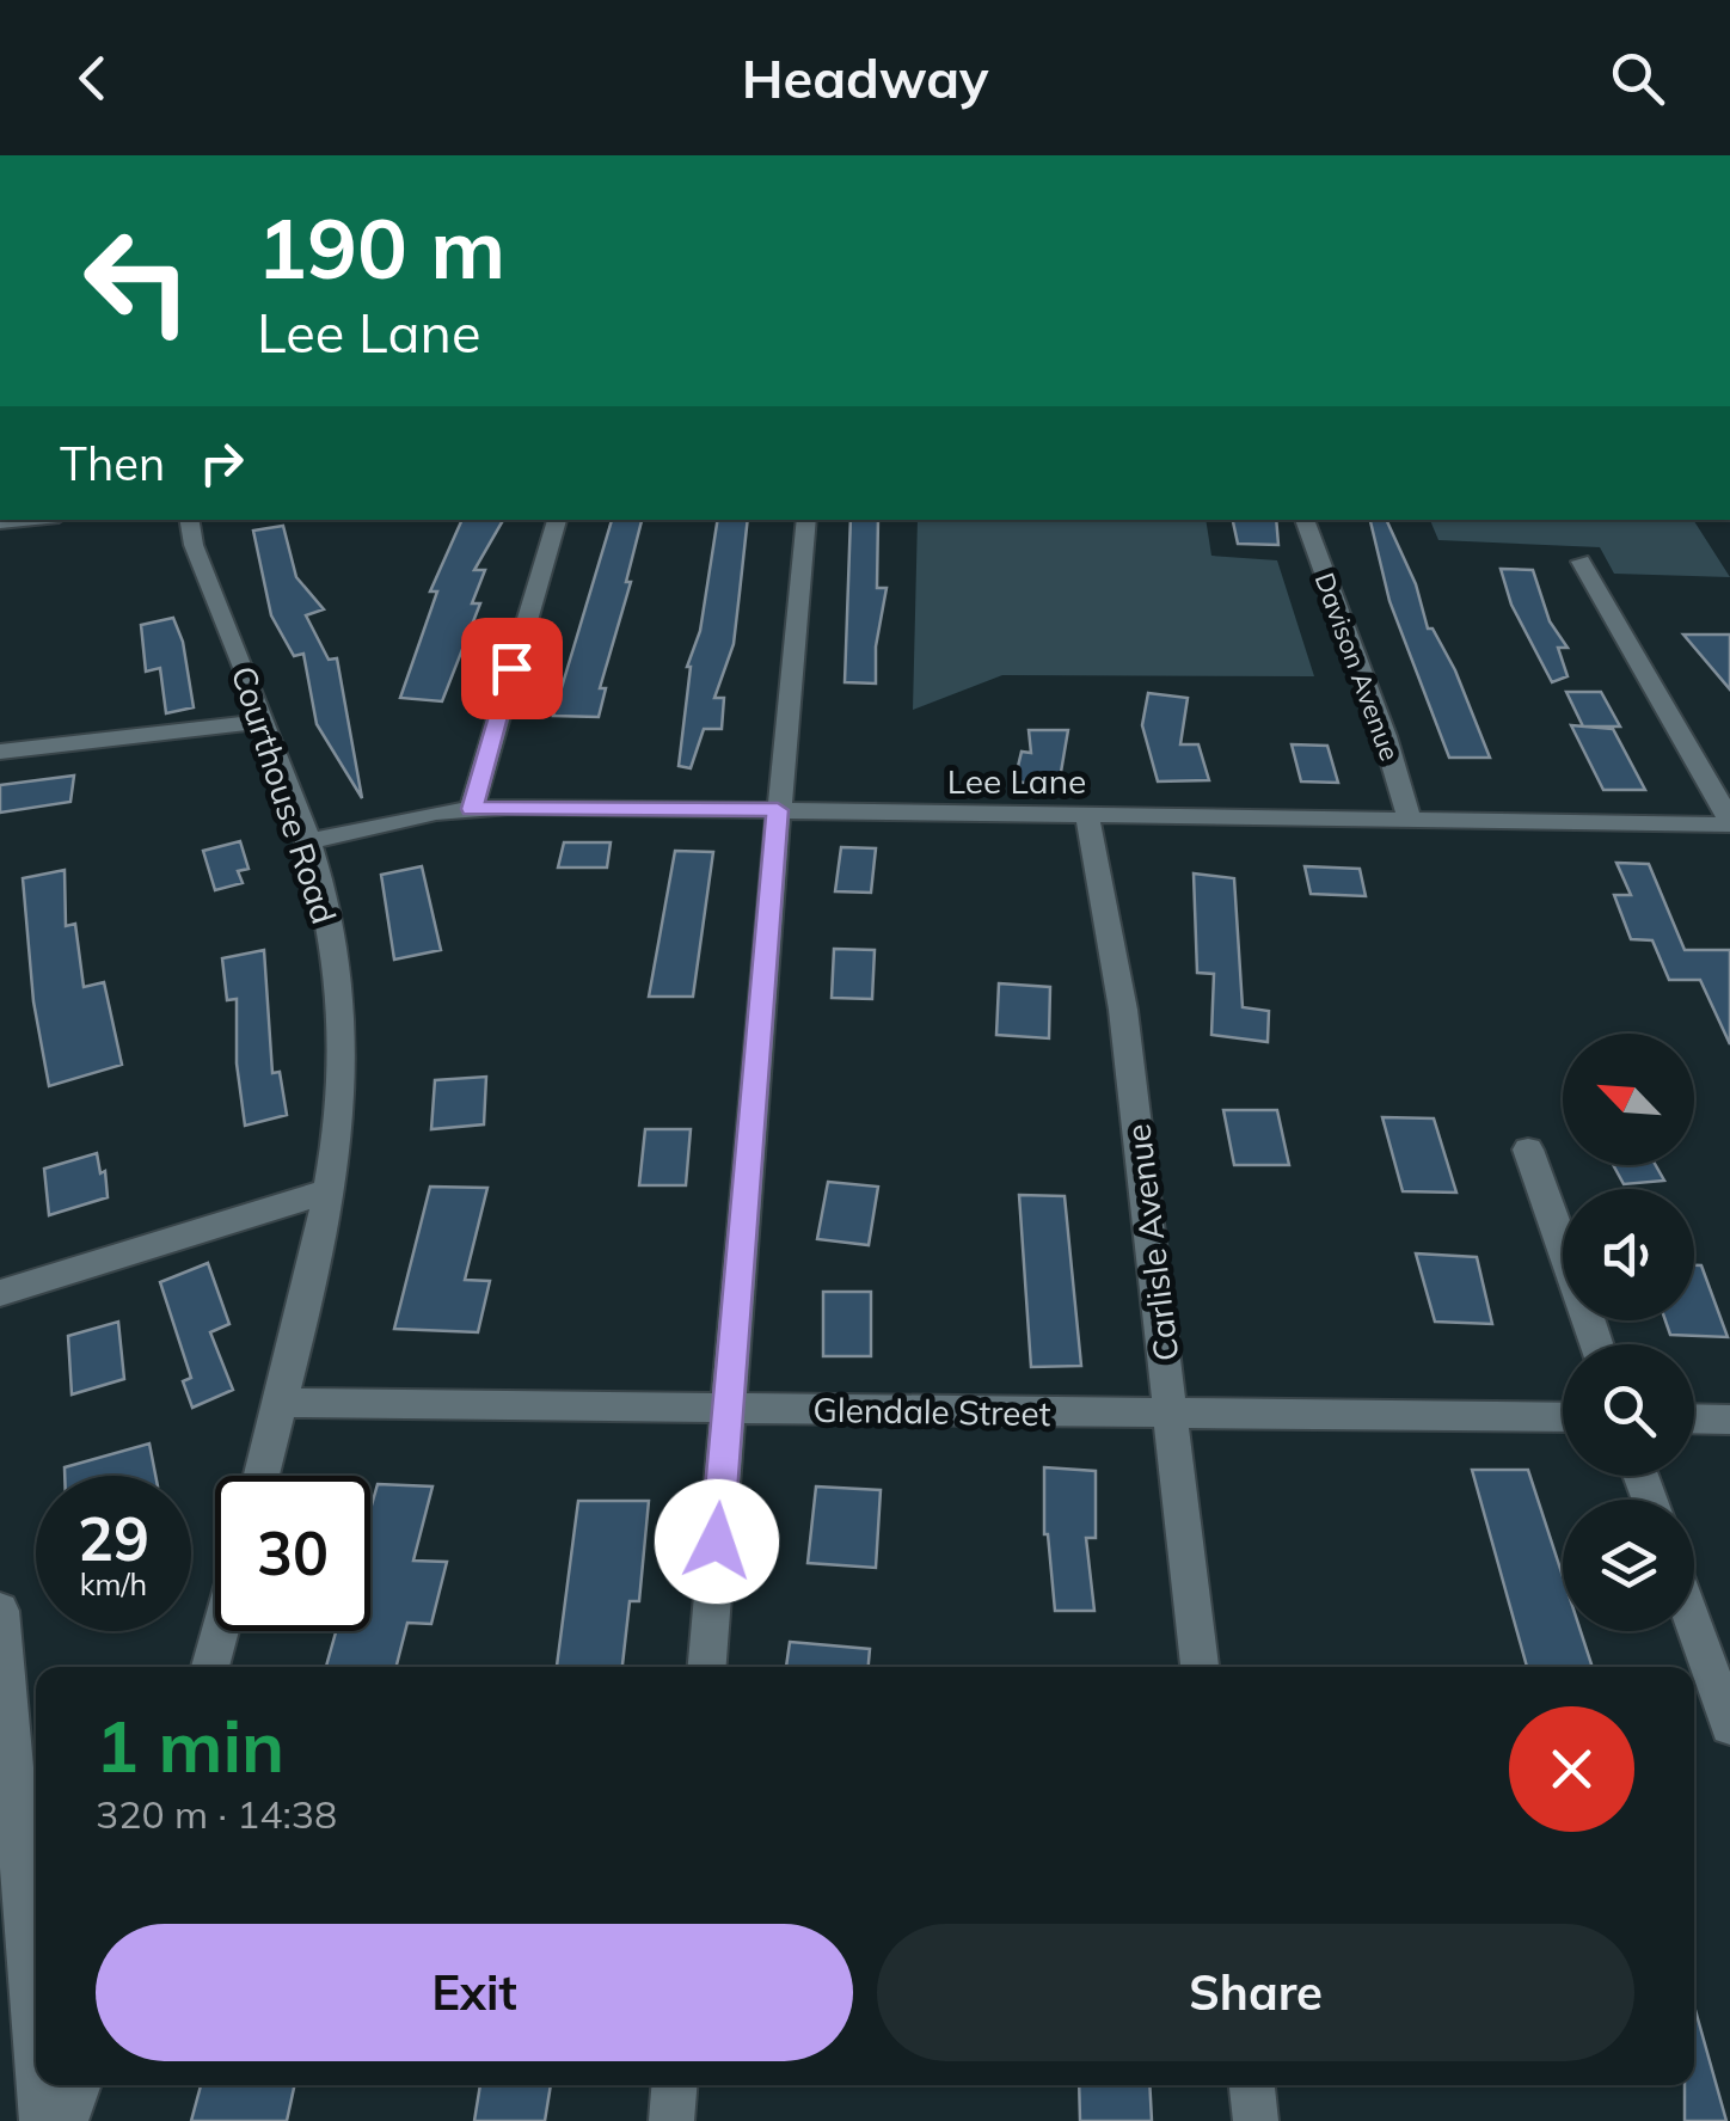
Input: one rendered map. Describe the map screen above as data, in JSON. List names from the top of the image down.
{
  "streets": {
    "street": [
      "Davison Avenue",
      "Lee Lane",
      "Courthouse Road",
      "Carlisle Avenue",
      "Glendale Street"
    ]
  },
  "crossings": [
    ["Davison Avenue", "Lee Lane"],
    ["Lee Lane", "Courthouse Road"],
    ["Lee Lane", "Carlisle Avenue"],
    ["Courthouse Road", "Glendale Street"],
    ["Carlisle Avenue", "Glendale Street"]
  ],
  "north": "top left",
  "page": {
    "header": "Headway",
    "turn": ["190 m", "Lee Lane"],
    "then": "Then",
    "speed": "29 km/h",
    "limit": "30",
    "heading": ["1 min", "320 m · 14:38"],
    "buttons": ["Exit", "Share"]
  }
}
